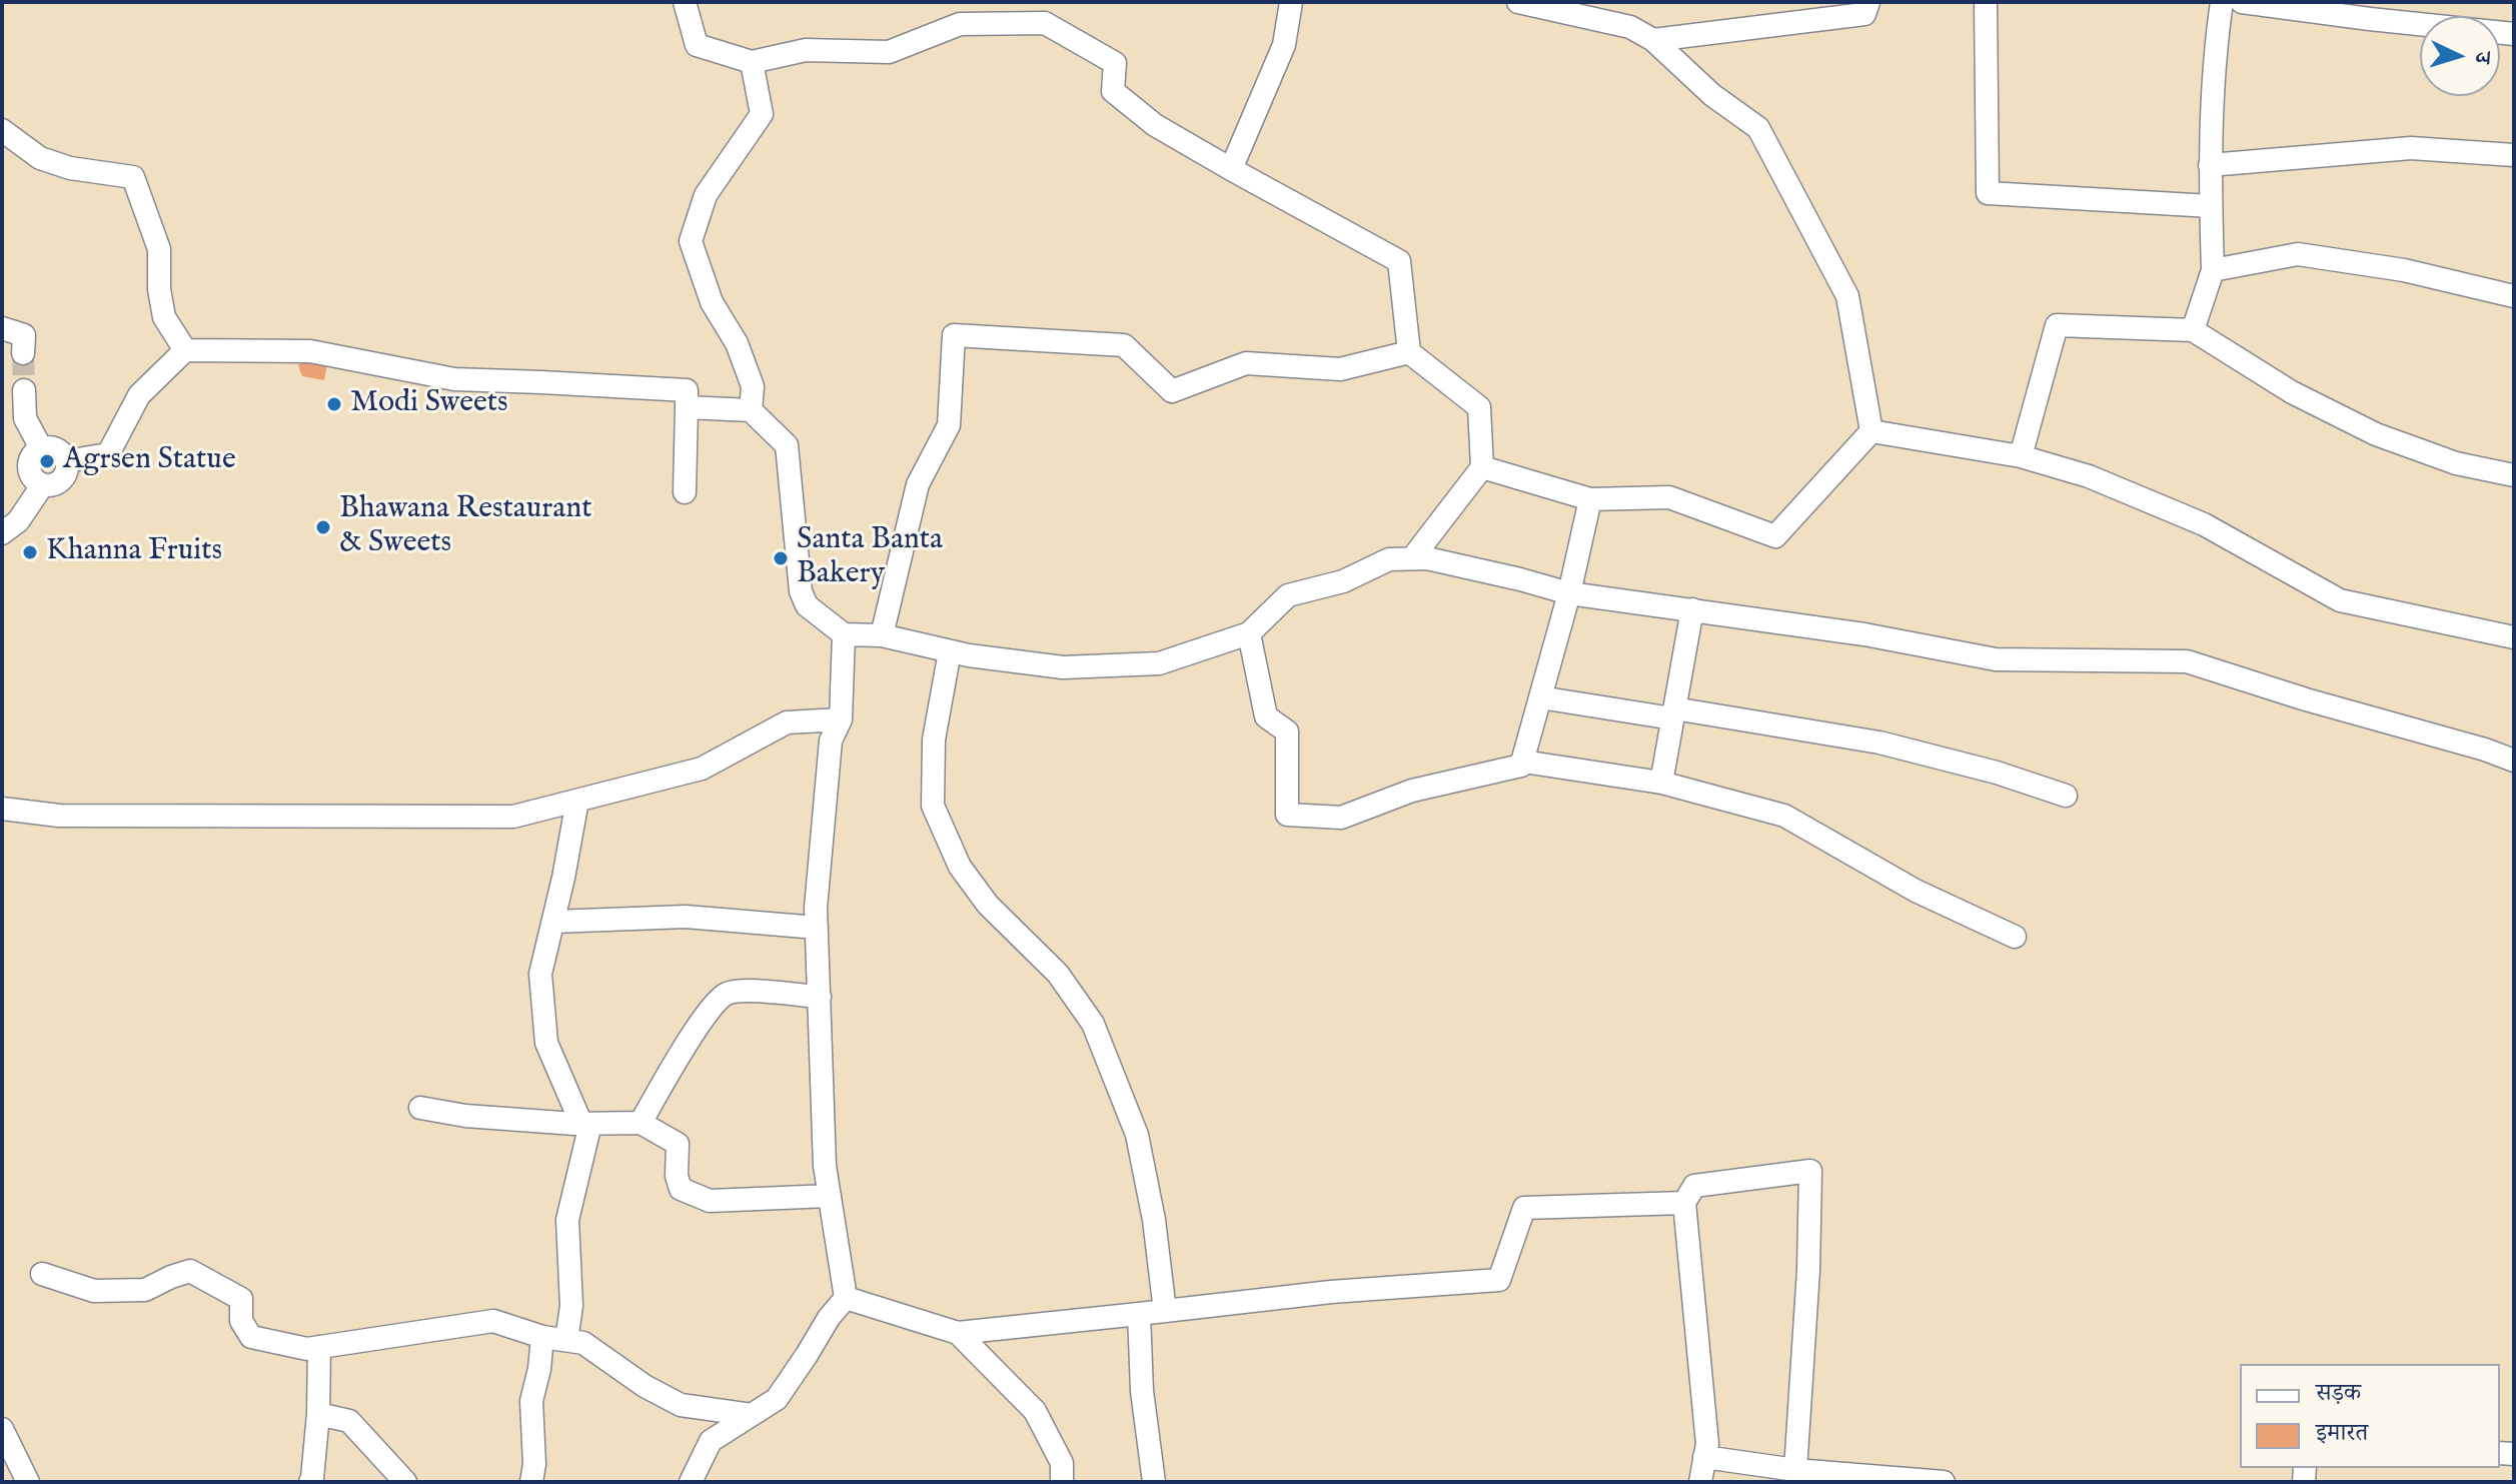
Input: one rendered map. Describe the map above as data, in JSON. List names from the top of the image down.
{
  "places": [
    "Modi Sweets",
    "Agrsen Statue",
    "Bhawana Restaurant & Sweets",
    "Khanna Fruits",
    "Santa Banta Bakery"
  ],
  "legend": ["सड़क", "इमारत"],
  "north": "right"
}
